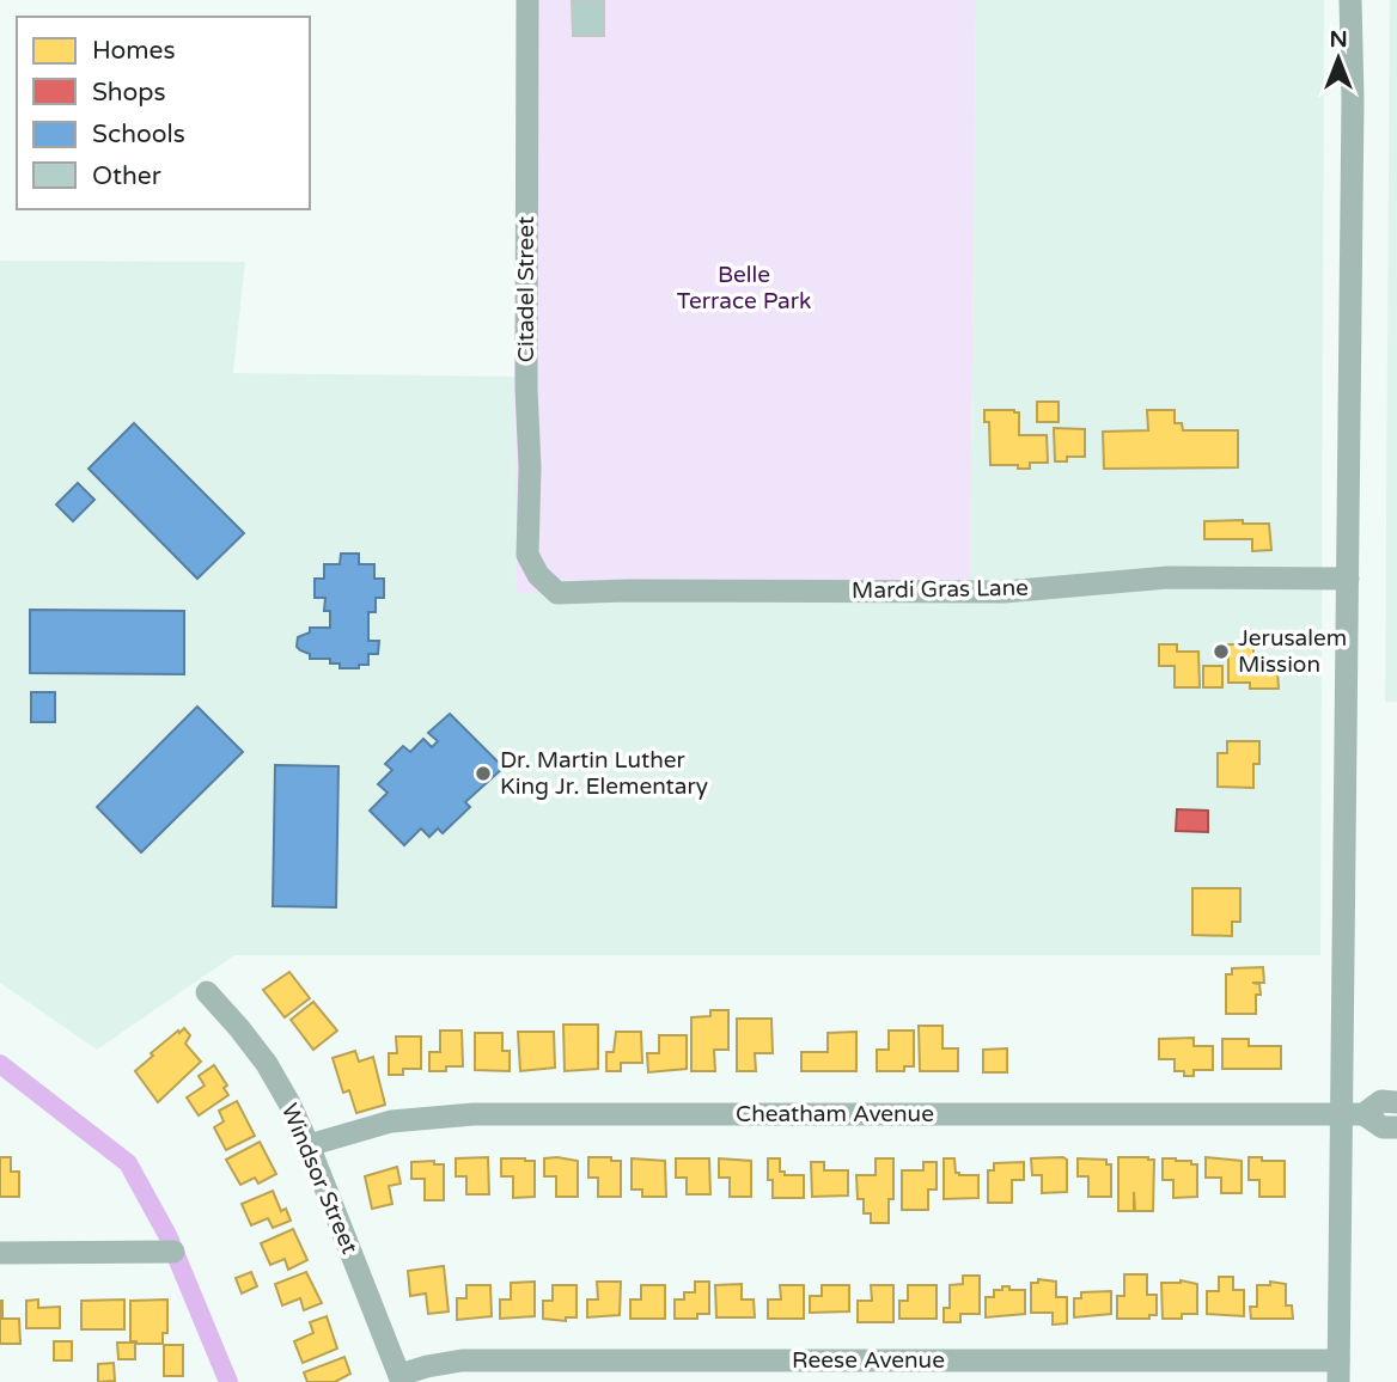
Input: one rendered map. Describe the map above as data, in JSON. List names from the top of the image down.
{
  "streets": {
    "street": [
      "Citadel Street",
      "Mardi Gras Lane",
      "Cheatham Avenue",
      "Windsor Street",
      "Reese Avenue"
    ]
  },
  "crossings": [
    ["Citadel Street", "Mardi Gras Lane"],
    ["Cheatham Avenue", "Windsor Street"],
    ["Windsor Street", "Reese Avenue"]
  ],
  "parks": ["Belle Terrace Park"],
  "places": ["Jerusalem Mission", "Dr. Martin Luther King Jr. Elementary"],
  "legend": [
    "Homes",
    "Shops",
    "Schools",
    "Other"
  ],
  "north": "top"
}
